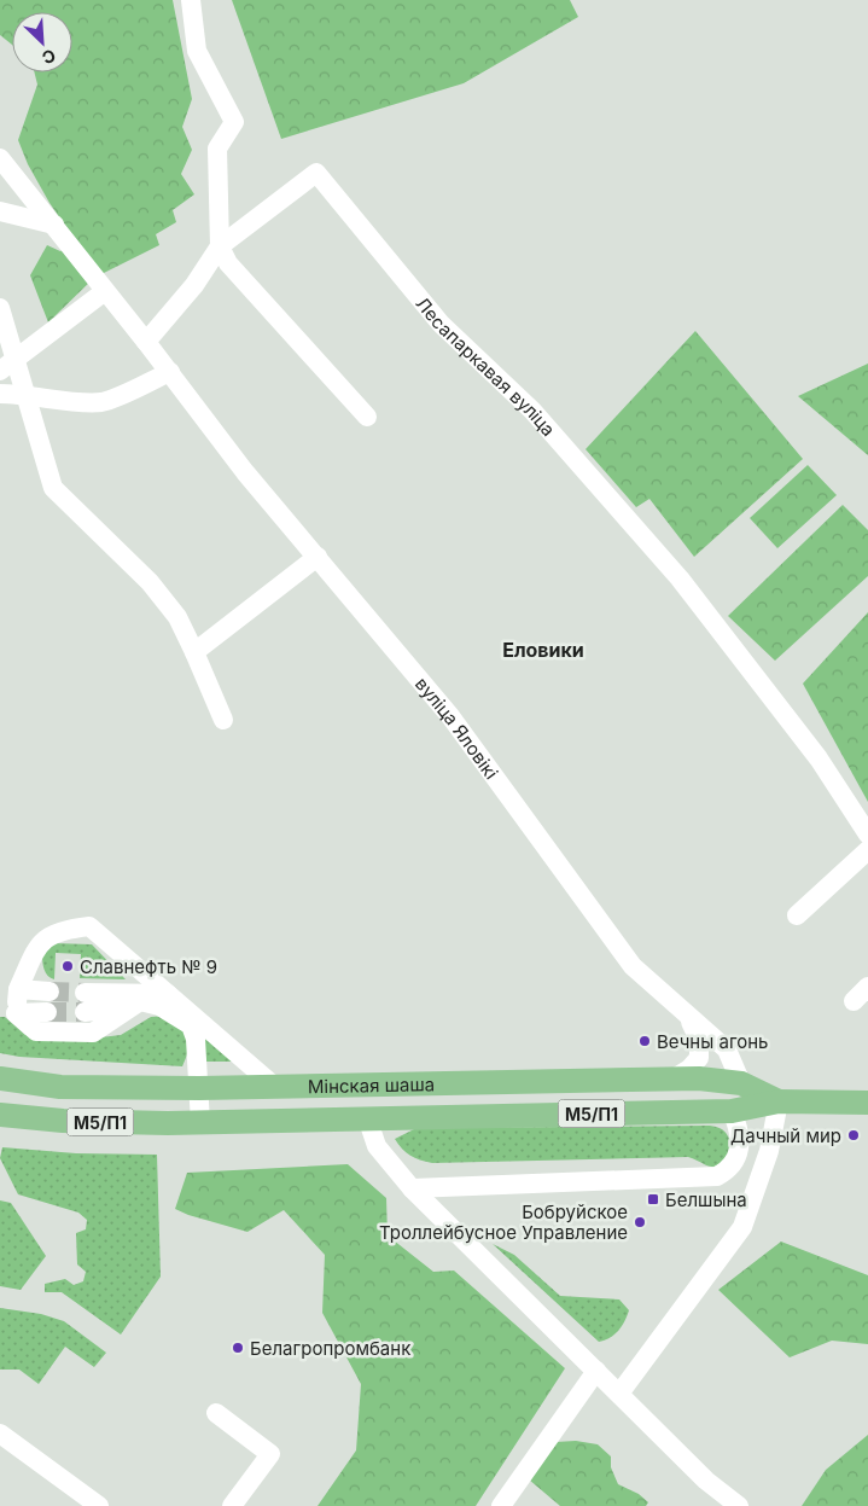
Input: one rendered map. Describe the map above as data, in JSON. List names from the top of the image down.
{
  "streets": {
    "main road": ["Мінская шаша", "М5/П1"],
    "street": ["Лесапаркавая вуліца", "вуліца Яловікі"]
  },
  "crossings": [
    ["вуліца Яловікі", "Мінская шаша"],
    ["вуліца Яловікі", "М5/П1"],
    ["Мінская шаша", "М5/П1"]
  ],
  "districts": ["Еловики"],
  "places": {
    "other": [
      "Славнефть № 9",
      "Вечны агонь",
      "Дачный мир",
      "Бобруйское Троллейбусное Управление",
      "Белагропромбанк"
    ],
    "transit": ["Белшына"]
  },
  "north": "bottom right"
}
